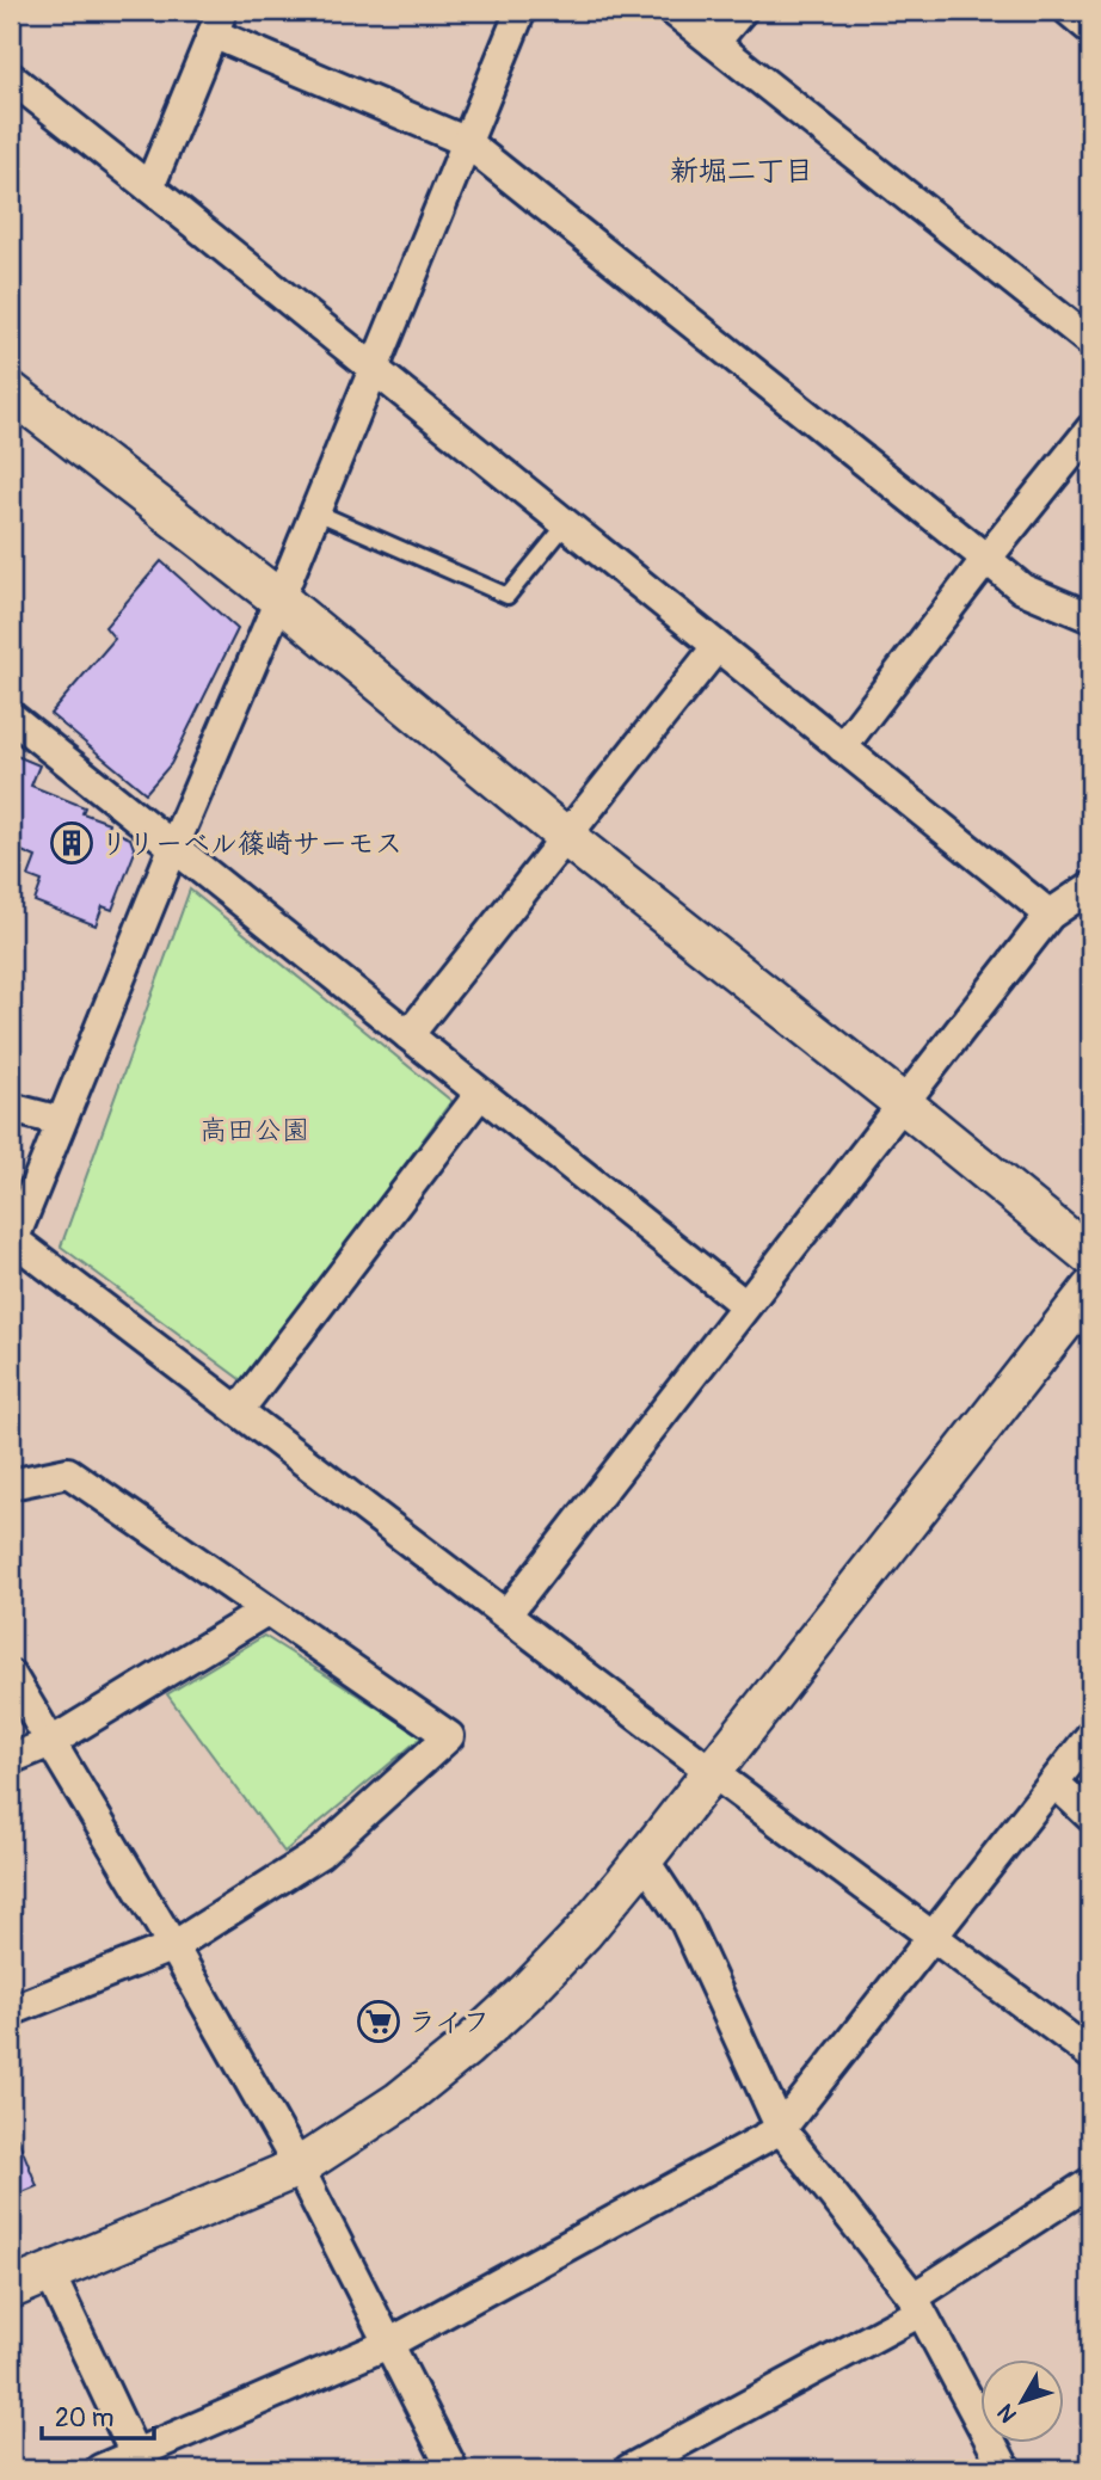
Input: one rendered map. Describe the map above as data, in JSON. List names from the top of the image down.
{
  "districts": ["新堀二丁目"],
  "parks": ["高田公園"],
  "places": {
    "building": ["リリーベル篠崎サーモス"],
    "supermarket": ["ライフ"]
  },
  "scale_bar": "20 m",
  "north": "bottom left"
}
